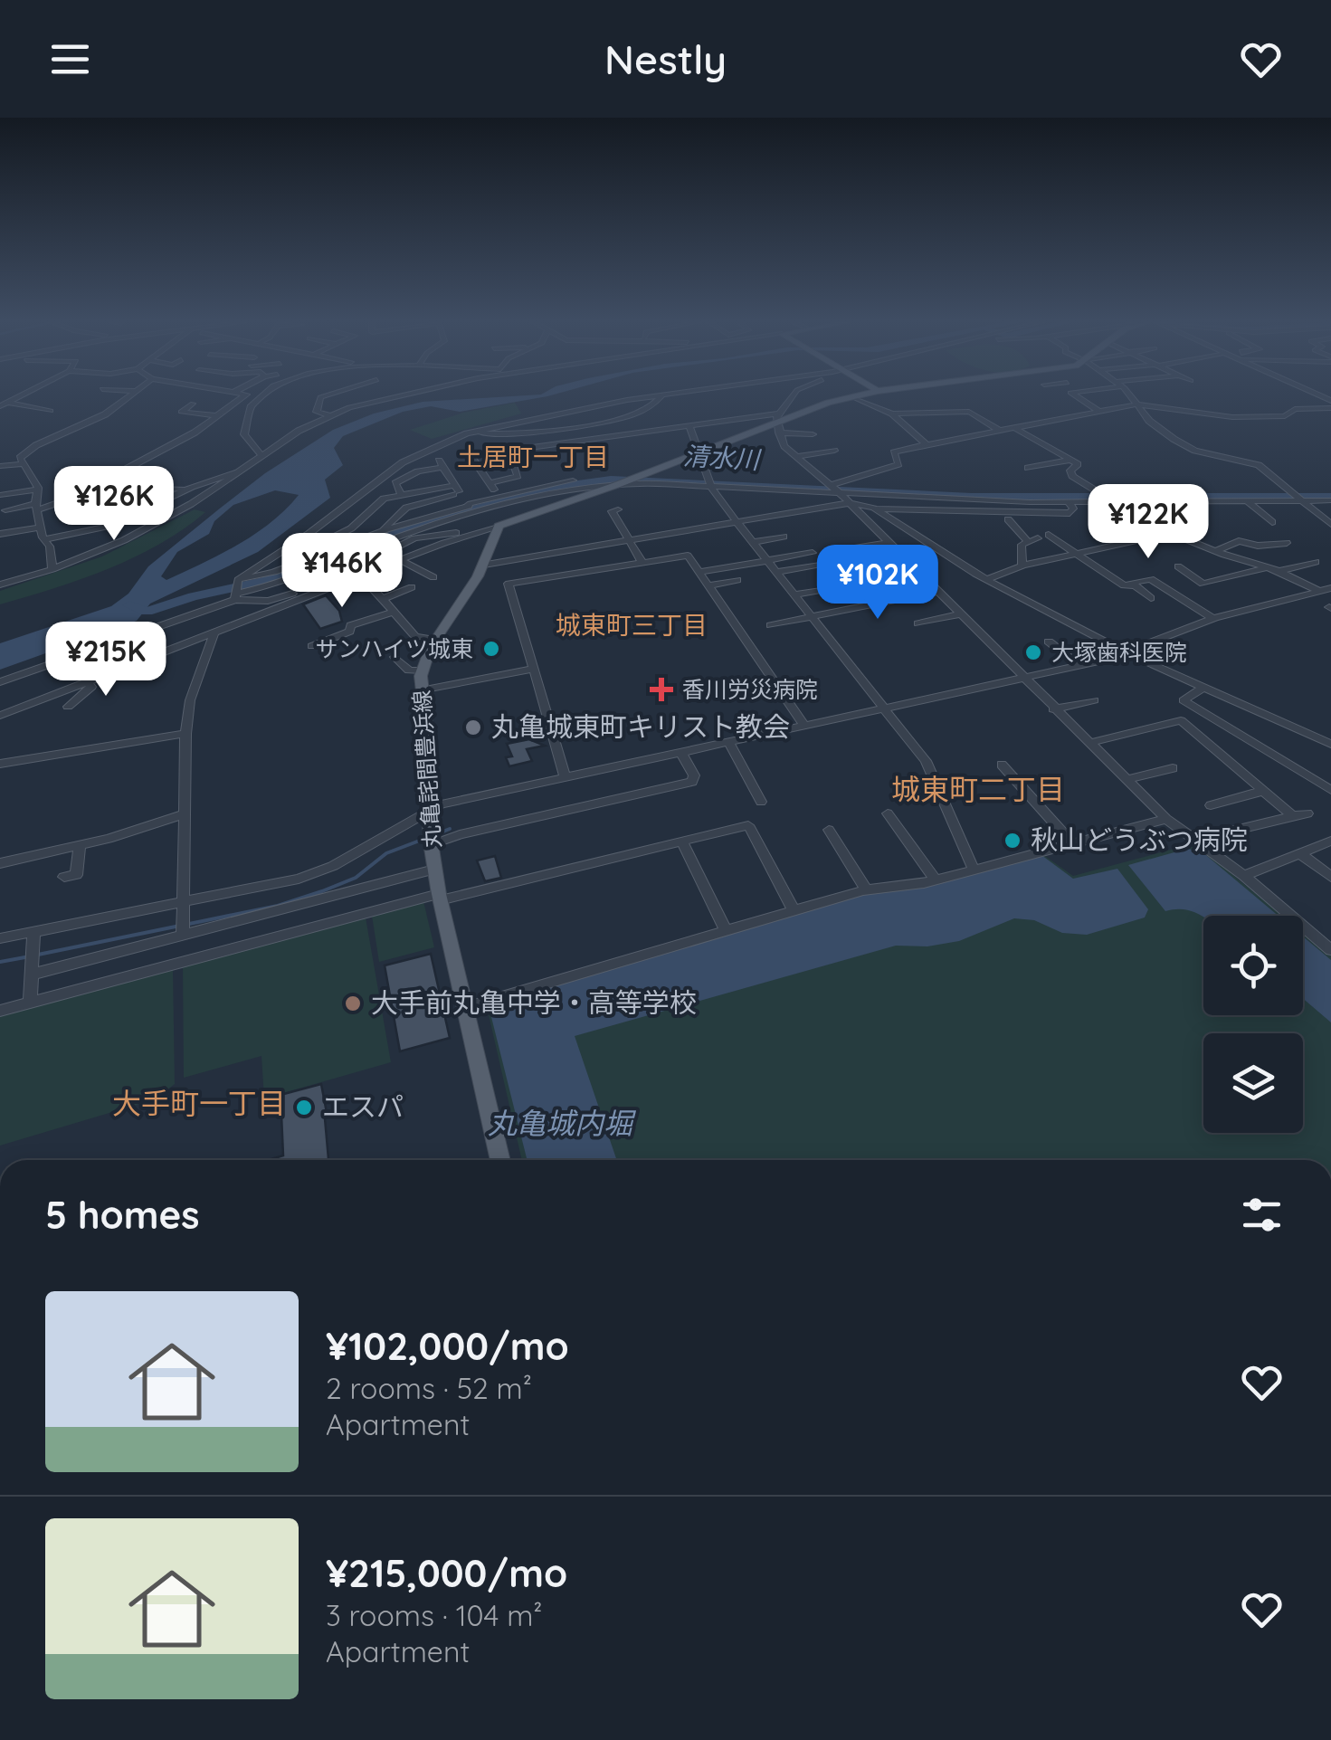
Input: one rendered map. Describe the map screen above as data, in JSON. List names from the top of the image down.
{
  "streets": {
    "main road": ["丸亀詫間豊浜線"]
  },
  "districts": [
    "土居町一丁目",
    "城東町三丁目",
    "城東町二丁目",
    "大手町一丁目"
  ],
  "water": ["清水川", "丸亀城内堀"],
  "places": {
    "other": [
      "サンハイツ城東",
      "大塚歯科医院",
      "丸亀城東町キリスト教会",
      "秋山どうぶつ病院",
      "大手前丸亀中学・高等学校",
      "エスパ"
    ],
    "health": ["香川労災病院"]
  },
  "page": {
    "header": "Nestly",
    "price": [
      "¥126K",
      "¥122K",
      "¥146K",
      "¥102K",
      "¥215K"
    ],
    "heading": "5 homes",
    "list": [
      {
        "name": "¥102,000/mo",
        "note": "2 rooms · 52 m² · Apartment"
      },
      {
        "name": "¥215,000/mo",
        "note": "3 rooms · 104 m² · Apartment"
      }
    ]
  }
}
